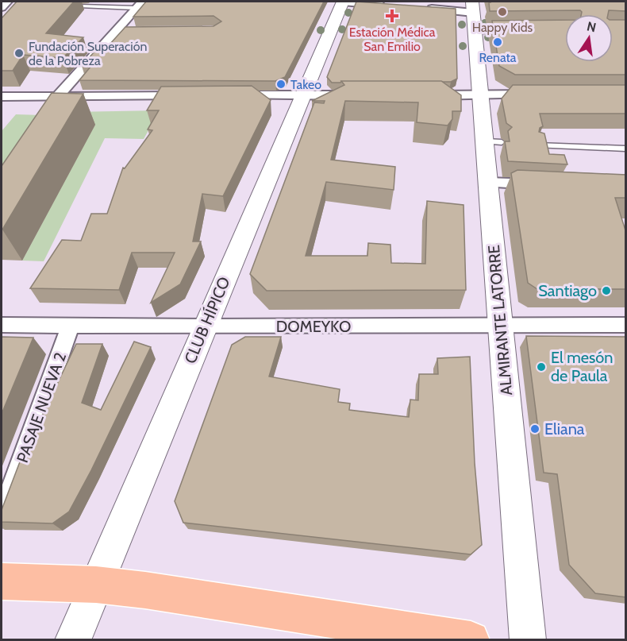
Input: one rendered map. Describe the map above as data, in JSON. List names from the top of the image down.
{
  "streets": {
    "main road": ["CLUB HÍPICO", "ALMIRANTE LATORRE"],
    "street": ["DOMEYKO", "PASAJE NUEVA 2"]
  },
  "crossings": [
    ["CLUB HÍPICO", "DOMEYKO"],
    ["ALMIRANTE LATORRE", "DOMEYKO"],
    ["DOMEYKO", "PASAJE NUEVA 2"]
  ],
  "places": {
    "other": [
      "Happy Kids",
      "Renata",
      "Fundación Superación de la Pobreza",
      "Takeo",
      "Santiago",
      "El mesón de Paula",
      "Eliana"
    ],
    "health": ["Estación Médica San Emilio"]
  },
  "north": "top"
}
